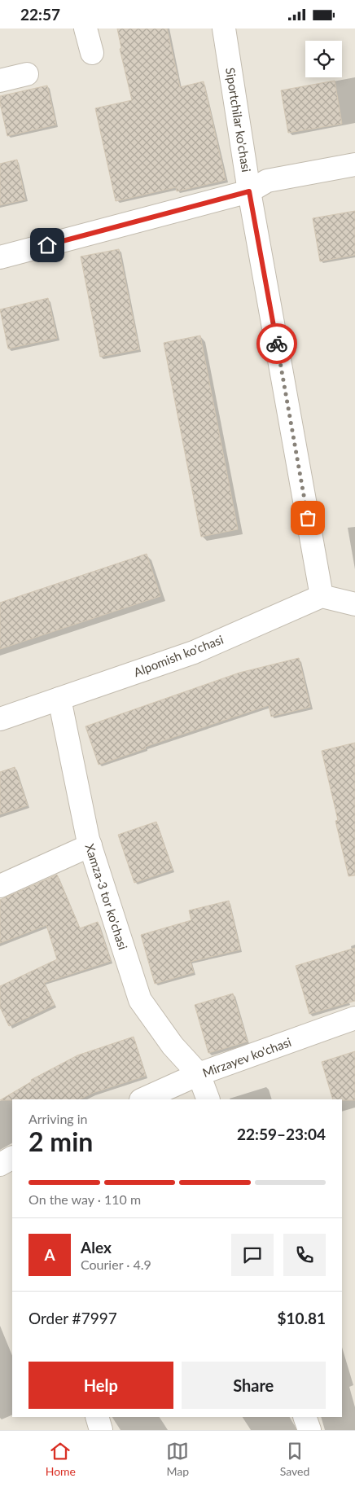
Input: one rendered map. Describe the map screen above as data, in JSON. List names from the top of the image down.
{
  "streets": {
    "street": [
      "Siportchilar ko'chasi",
      "Alpomish ko'chasi",
      "Xamza-3 tor ko'chasi",
      "Mirzayev ko'chasi"
    ]
  },
  "crossings": [
    ["Siportchilar ko'chasi", "Alpomish ko'chasi"],
    ["Alpomish ko'chasi", "Xamza-3 tor ko'chasi"],
    ["Xamza-3 tor ko'chasi", "Mirzayev ko'chasi"]
  ],
  "page": {
    "status": "22:57",
    "heading": ["2 min", "Arriving in", "22:59–23:04"],
    "panel": [
      "Alex",
      "Courier · 4.9",
      "Order #7997",
      "$10.81"
    ],
    "bar": "On the way · 110 m",
    "round": "A",
    "buttons": ["Help", "Share"],
    "tabs": ["Home", "Map", "Saved"]
  }
}
